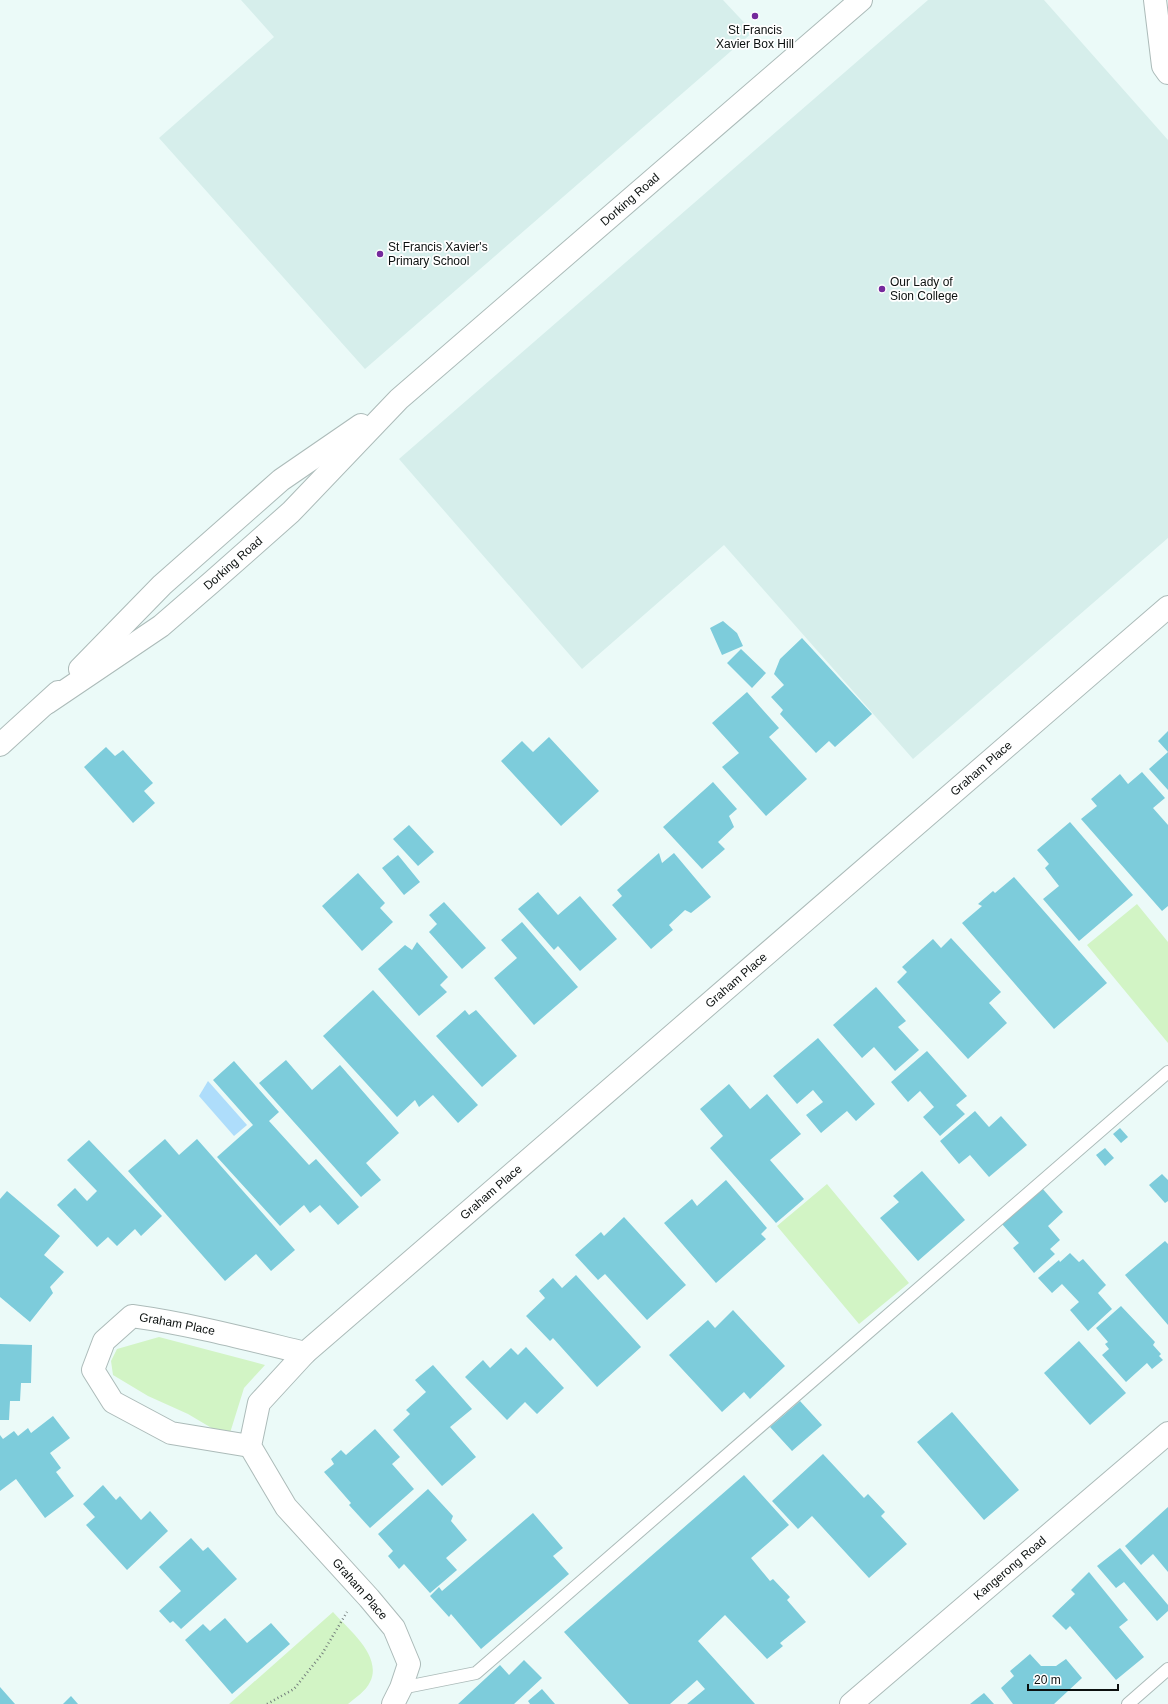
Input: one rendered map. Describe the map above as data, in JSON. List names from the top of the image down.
{
  "streets": {
    "street": ["Dorking Road", "Graham Place", "Kangerong Road"]
  },
  "places": ["St Francis Xavier Box Hill", "St Francis Xavier's Primary School", "Our Lady of Sion College"],
  "scale_bar": "20 m"
}
